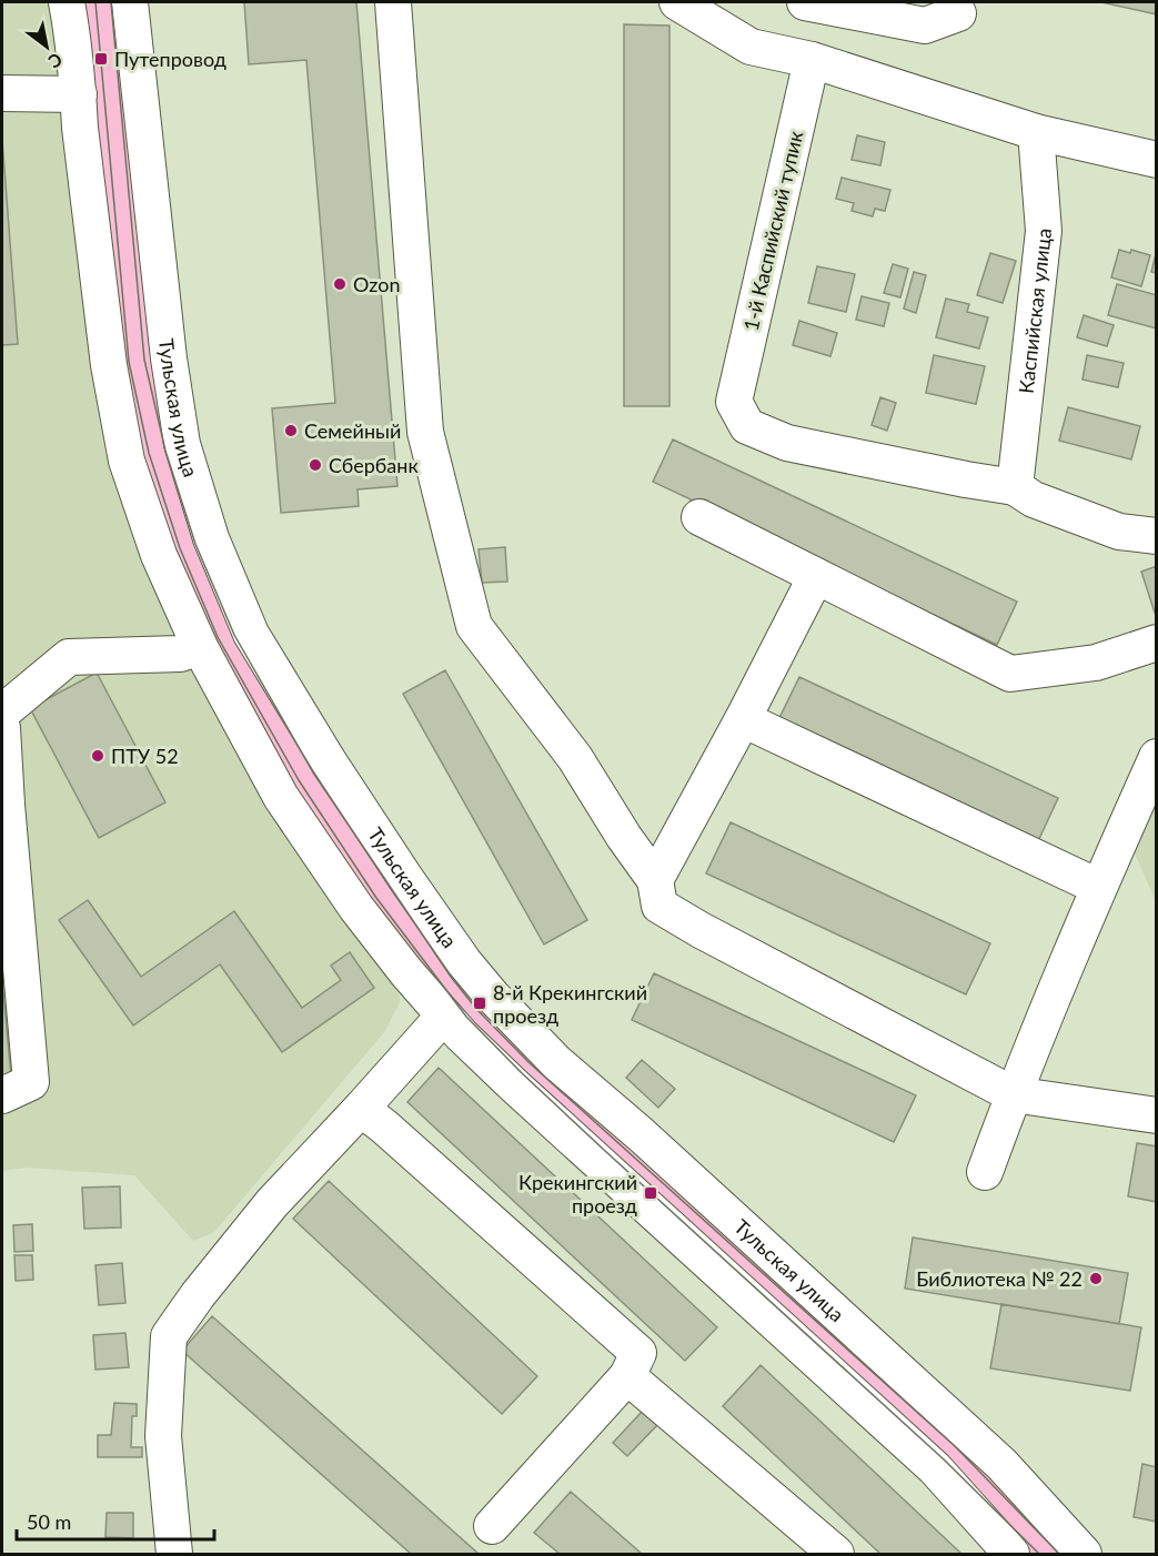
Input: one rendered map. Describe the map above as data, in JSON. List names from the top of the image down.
{
  "streets": {
    "street": ["1-й Каспийский тупик", "Каспийская улица", "Тульская улица"]
  },
  "crossings": [
    ["1-й Каспийский тупик", "Каспийская улица"]
  ],
  "places": {
    "transit": ["Путепровод", "8-й Крекингский проезд", "Крекингский проезд"],
    "other": [
      "Ozon",
      "Семейный",
      "Сбербанк",
      "ПТУ 52",
      "Библиотека № 22"
    ]
  },
  "scale_bar": "50 m",
  "north": "bottom right"
}
